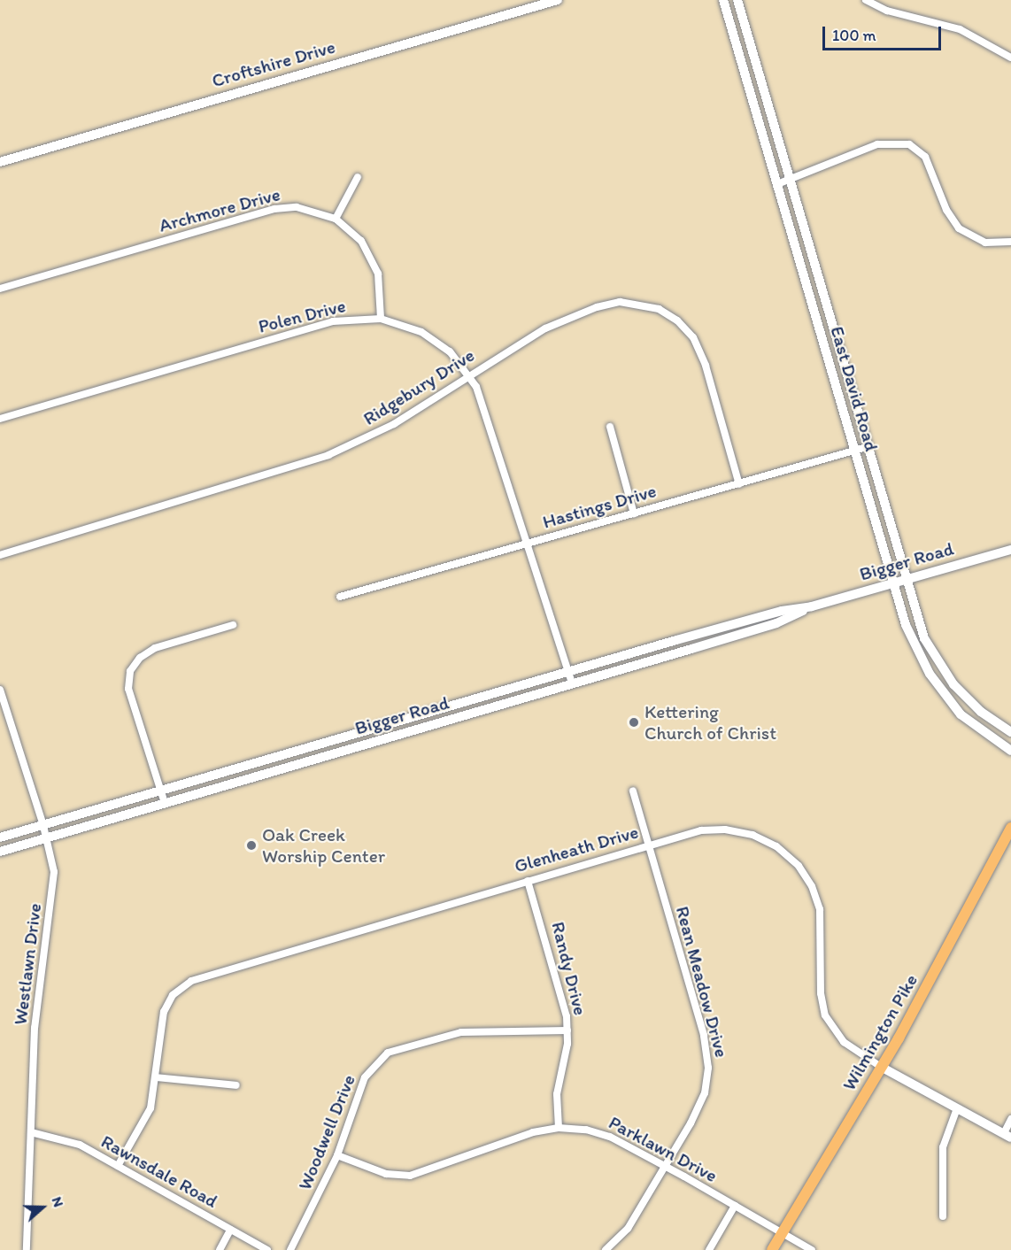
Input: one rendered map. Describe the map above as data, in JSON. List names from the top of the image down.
{
  "streets": {
    "main road": ["Wilmington Pike"],
    "street": [
      "Croftshire Drive",
      "Archmore Drive",
      "Polen Drive",
      "Ridgebury Drive",
      "East David Road",
      "Hastings Drive",
      "Bigger Road",
      "Glenheath Drive",
      "Westlawn Drive",
      "Randy Drive",
      "Rean Meadow Drive",
      "Woodwell Drive",
      "Parklawn Drive",
      "Rawnsdale Road"
    ]
  },
  "crossings": [
    ["Archmore Drive", "Polen Drive"],
    ["Polen Drive", "Ridgebury Drive"],
    ["Polen Drive", "Hastings Drive"],
    ["Polen Drive", "Bigger Road"],
    ["Ridgebury Drive", "Hastings Drive"],
    ["East David Road", "Hastings Drive"],
    ["East David Road", "Bigger Road"],
    ["Bigger Road", "Westlawn Drive"],
    ["Glenheath Drive", "Randy Drive"],
    ["Glenheath Drive", "Rean Meadow Drive"],
    ["Glenheath Drive", "Wilmington Pike"],
    ["Glenheath Drive", "Rawnsdale Road"],
    ["Westlawn Drive", "Rawnsdale Road"],
    ["Randy Drive", "Woodwell Drive"],
    ["Randy Drive", "Parklawn Drive"],
    ["Rean Meadow Drive", "Parklawn Drive"],
    ["Wilmington Pike", "Parklawn Drive"],
    ["Woodwell Drive", "Parklawn Drive"]
  ],
  "places": ["Kettering Church of Christ", "Oak Creek Worship Center"],
  "scale_bar": "100 m",
  "north": "right"
}
